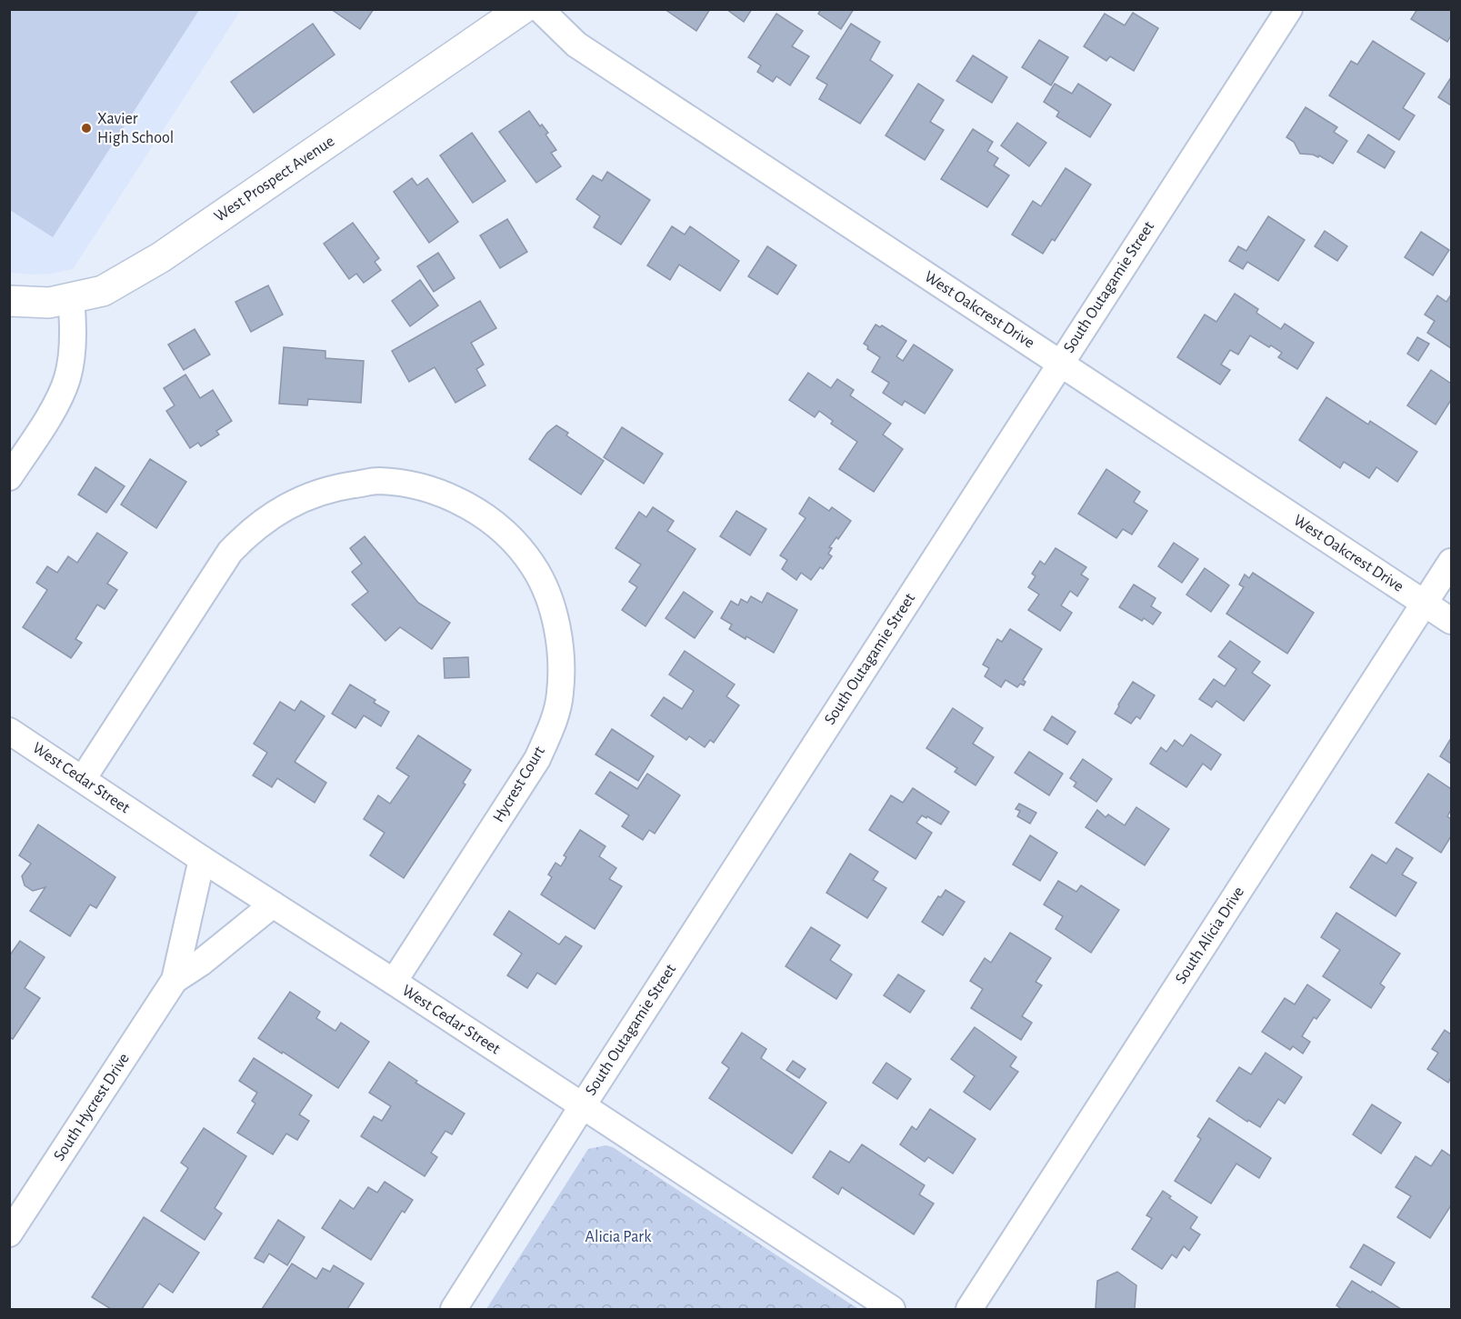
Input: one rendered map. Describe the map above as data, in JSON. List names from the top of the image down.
{
  "streets": {
    "main road": ["West Prospect Avenue"],
    "street": [
      "South Outagamie Street",
      "West Oakcrest Drive",
      "West Cedar Street",
      "Hycrest Court",
      "South Alicia Drive",
      "South Hycrest Drive"
    ]
  },
  "crossings": [
    ["South Outagamie Street", "West Oakcrest Drive"],
    ["South Outagamie Street", "West Cedar Street"],
    ["West Oakcrest Drive", "South Alicia Drive"],
    ["West Cedar Street", "Hycrest Court"],
    ["West Cedar Street", "South Hycrest Drive"]
  ],
  "parks": ["Alicia Park"],
  "places": ["Xavier High School"]
}
